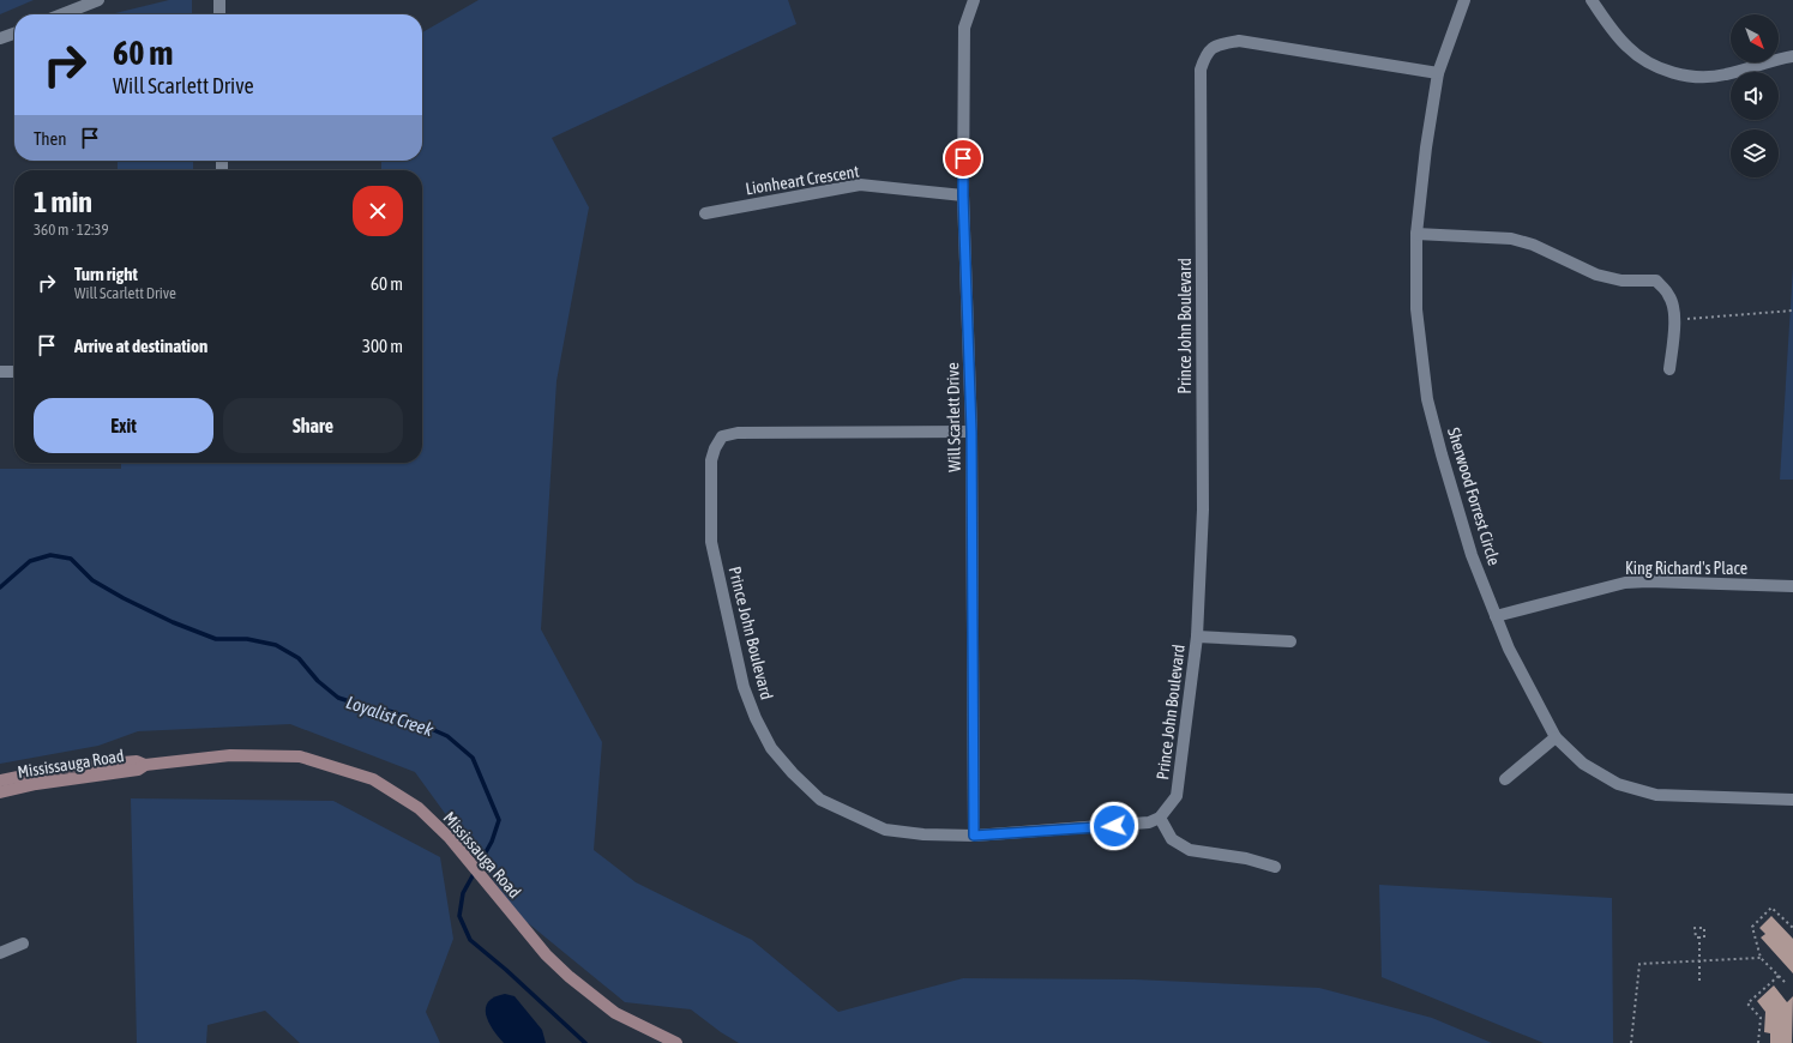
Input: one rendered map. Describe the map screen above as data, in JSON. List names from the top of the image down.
{
  "streets": {
    "main road": ["Mississauga Road"],
    "street": [
      "Lionheart Crescent",
      "Prince John Boulevard",
      "Will Scarlett Drive",
      "Sherwood Forrest Circle",
      "King Richard's Place"
    ]
  },
  "crossings": [
    ["Lionheart Crescent", "Will Scarlett Drive"],
    ["Prince John Boulevard", "Will Scarlett Drive"],
    ["Prince John Boulevard", "Sherwood Forrest Circle"],
    ["Sherwood Forrest Circle", "King Richard's Place"]
  ],
  "water": ["Loyalist Creek"],
  "north": "bottom right",
  "page": {
    "turn": ["60 m", "Will Scarlett Drive"],
    "then": "Then",
    "heading": ["1 min", "360 m · 12:39"],
    "list": [
      {
        "name": "Turn right",
        "note": "Will Scarlett Drive",
        "value": "60 m"
      },
      {
        "name": "Arrive at destination",
        "value": "300 m"
      }
    ],
    "buttons": ["Exit", "Share"]
  }
}
